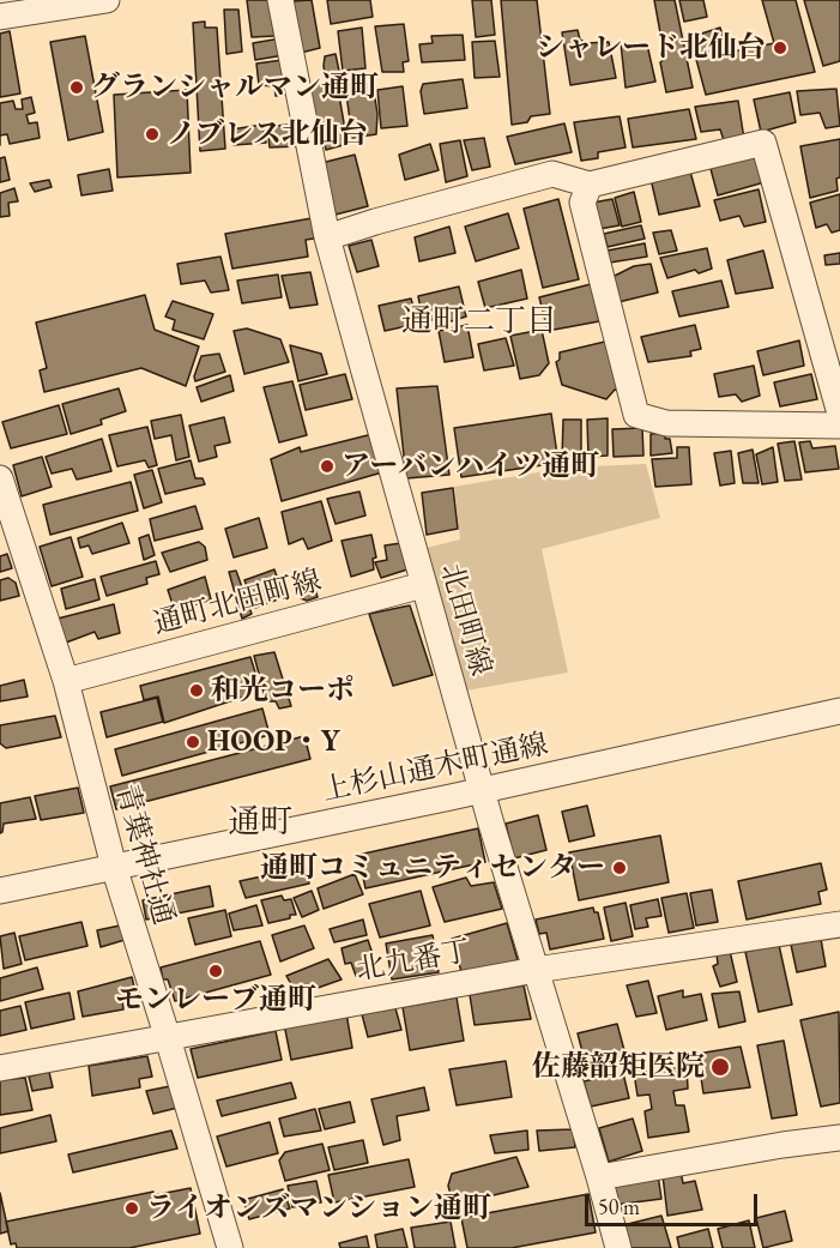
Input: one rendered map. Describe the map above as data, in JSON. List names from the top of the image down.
{
  "streets": {
    "street": [
      "通町北田町線",
      "北田町線",
      "上杉山通木町通線",
      "青葉神社通",
      "北九番丁"
    ]
  },
  "crossings": [
    ["通町北田町線", "北田町線"],
    ["通町北田町線", "青葉神社通"],
    ["北田町線", "上杉山通木町通線"],
    ["北田町線", "北九番丁"],
    ["上杉山通木町通線", "青葉神社通"],
    ["青葉神社通", "北九番丁"]
  ],
  "districts": ["通町二丁目", "通町"],
  "places": [
    "シャレード北仙台",
    "グランシャルマン通町",
    "ノブレス北仙台",
    "アーバンハイツ通町",
    "和光コーポ",
    "HOOP・Y",
    "通町コミュニティセンター",
    "モンレーブ通町",
    "佐藤韶矩医院",
    "ライオンズマンション通町"
  ],
  "scale_bar": "50 m"
}
